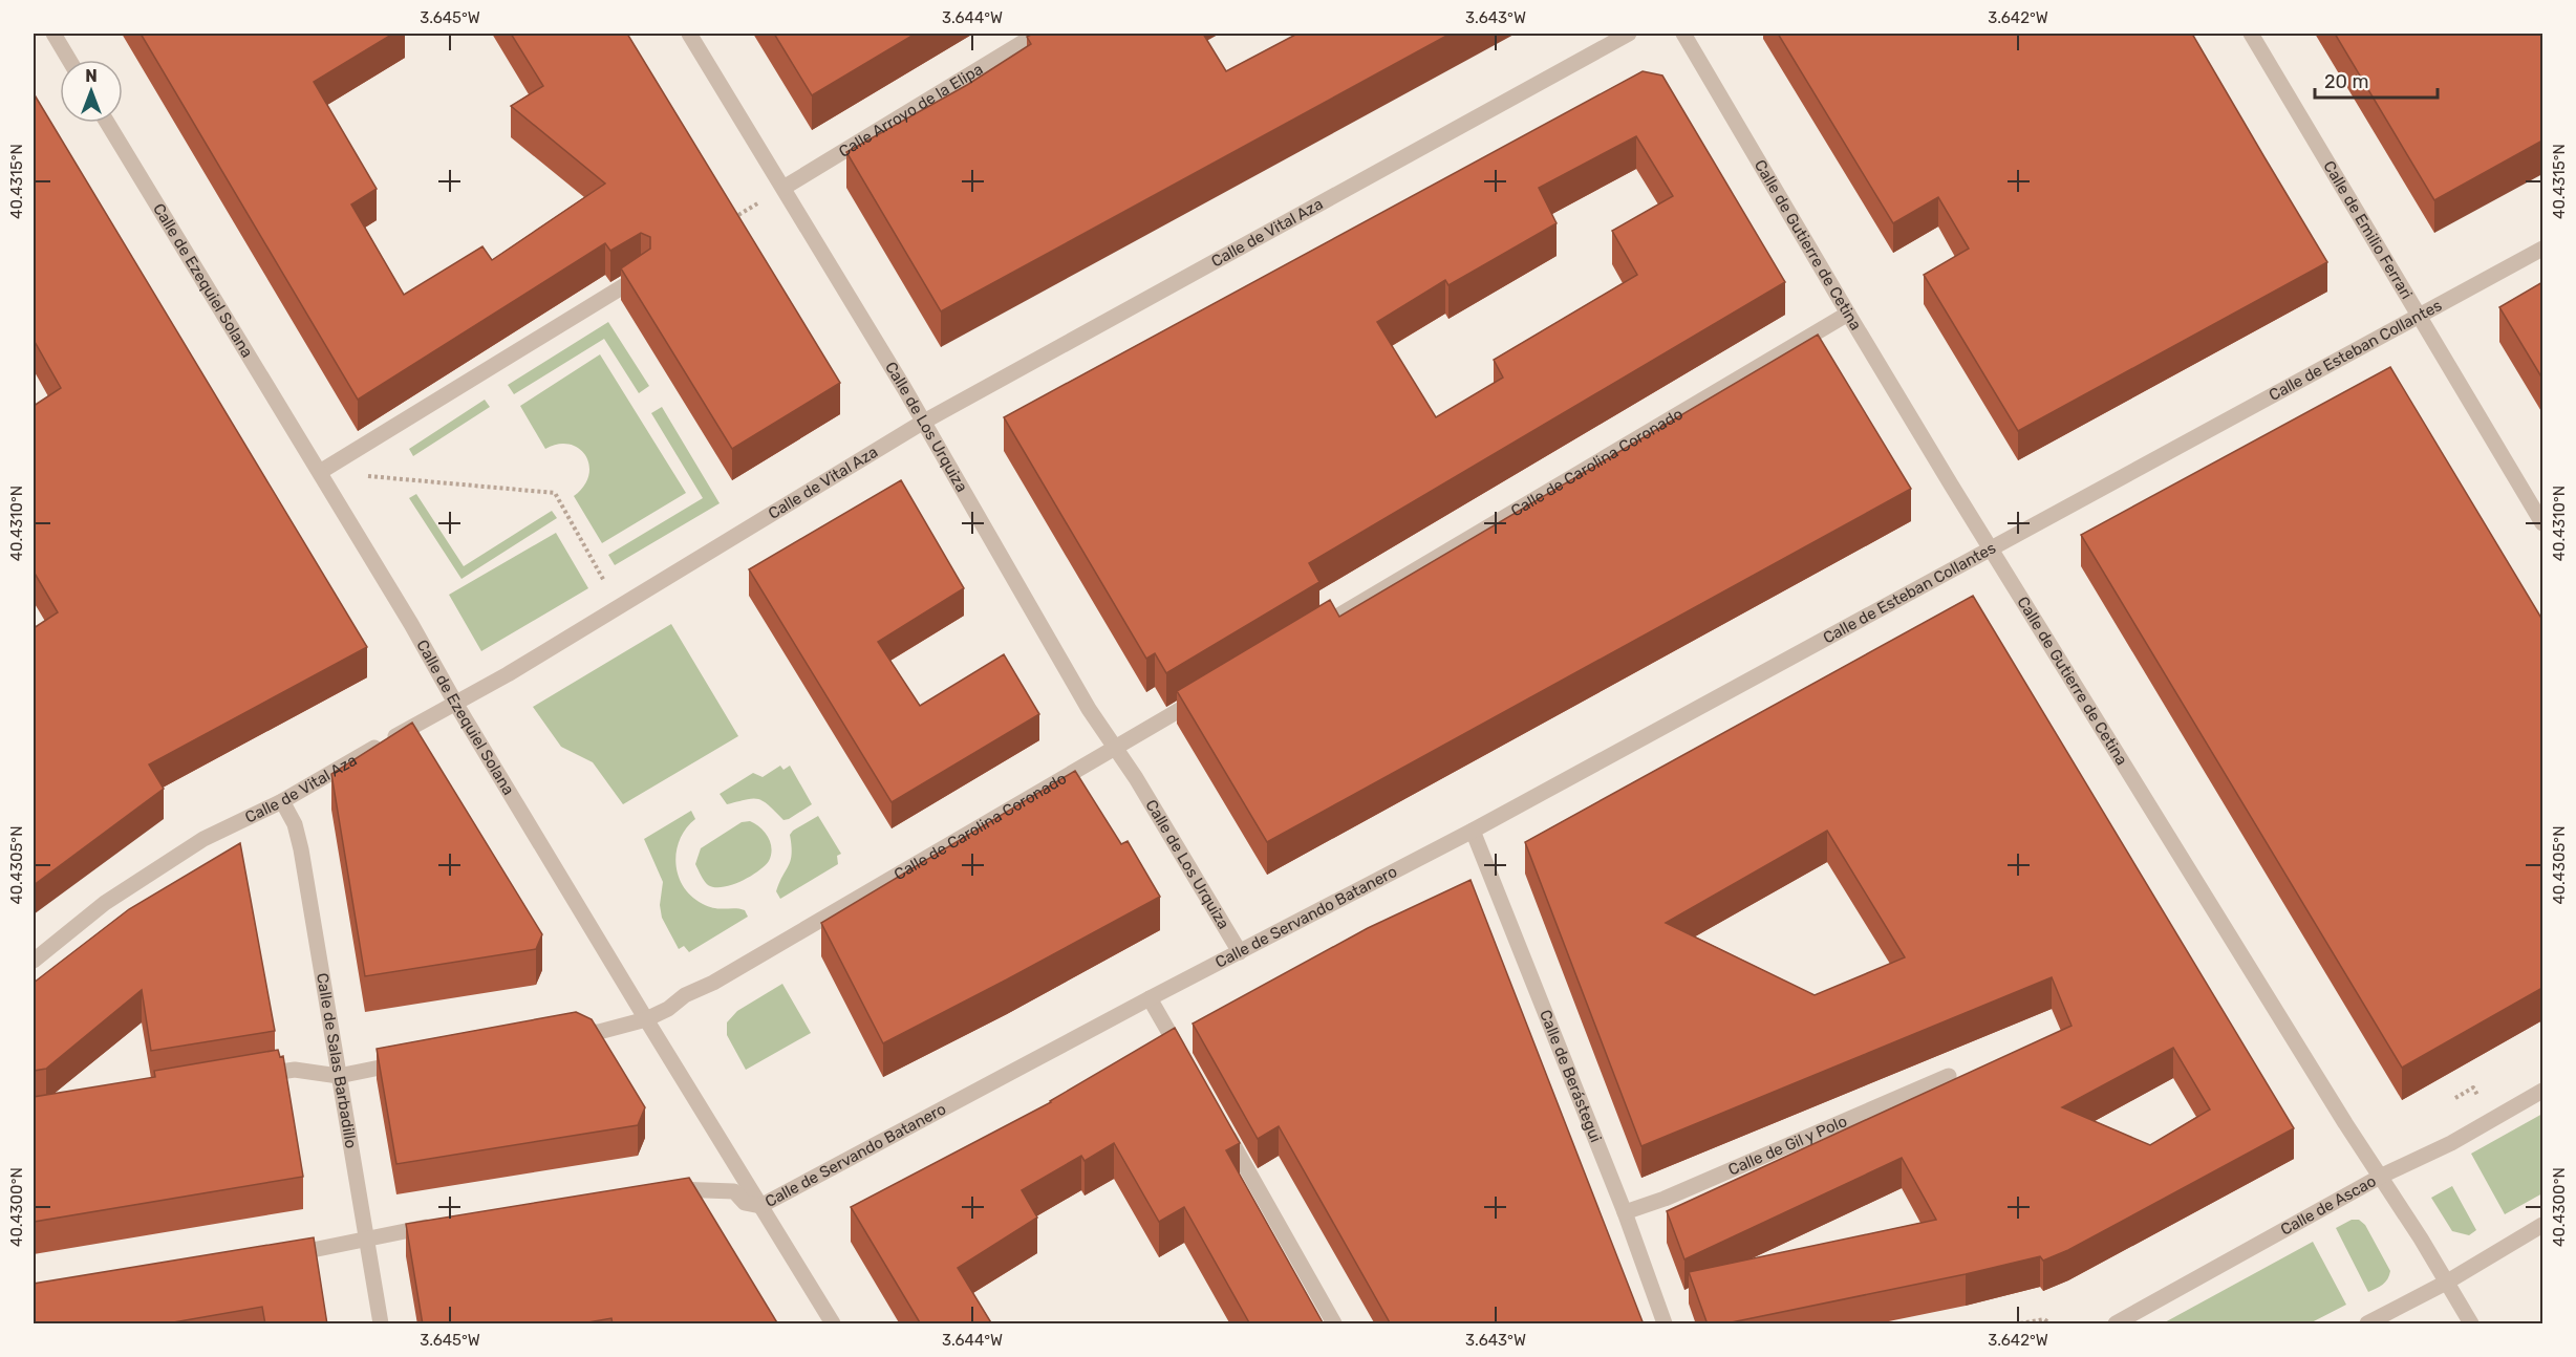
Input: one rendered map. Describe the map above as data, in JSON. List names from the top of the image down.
{
  "streets": {
    "street": [
      "Calle Arroyo de la Elipa",
      "Calle de Emilio Ferrari",
      "Calle de Vital Aza",
      "Calle de Gutierre de Cetina",
      "Calle de Ezequiel Solana",
      "Calle de Esteban Collantes",
      "Calle de Los Urquiza",
      "Calle de Carolina Coronado",
      "Calle de Servando Batanero",
      "Calle de Salas Barbadillo",
      "Calle de Berástegui",
      "Calle de Gil y Polo",
      "Calle de Ascao"
    ]
  },
  "crossings": [
    ["Calle Arroyo de la Elipa", "Calle de Los Urquiza"],
    ["Calle de Emilio Ferrari", "Calle de Esteban Collantes"],
    ["Calle de Vital Aza", "Calle de Ezequiel Solana"],
    ["Calle de Vital Aza", "Calle de Los Urquiza"],
    ["Calle de Vital Aza", "Calle de Salas Barbadillo"],
    ["Calle de Gutierre de Cetina", "Calle de Esteban Collantes"],
    ["Calle de Gutierre de Cetina", "Calle de Carolina Coronado"],
    ["Calle de Gutierre de Cetina", "Calle de Ascao"],
    ["Calle de Ezequiel Solana", "Calle de Carolina Coronado"],
    ["Calle de Ezequiel Solana", "Calle de Servando Batanero"],
    ["Calle de Esteban Collantes", "Calle de Servando Batanero"],
    ["Calle de Esteban Collantes", "Calle de Berástegui"],
    ["Calle de Los Urquiza", "Calle de Carolina Coronado"],
    ["Calle de Los Urquiza", "Calle de Servando Batanero"],
    ["Calle de Servando Batanero", "Calle de Berástegui"],
    ["Calle de Berástegui", "Calle de Gil y Polo"]
  ],
  "scale_bar": "20 m",
  "north": "top",
  "coordinates": [
    "3.645°W",
    "3.644°W",
    "3.643°W",
    "3.642°W",
    "40.4315°N",
    "40.4310°N",
    "40.4305°N",
    "40.4300°N"
  ]
}
